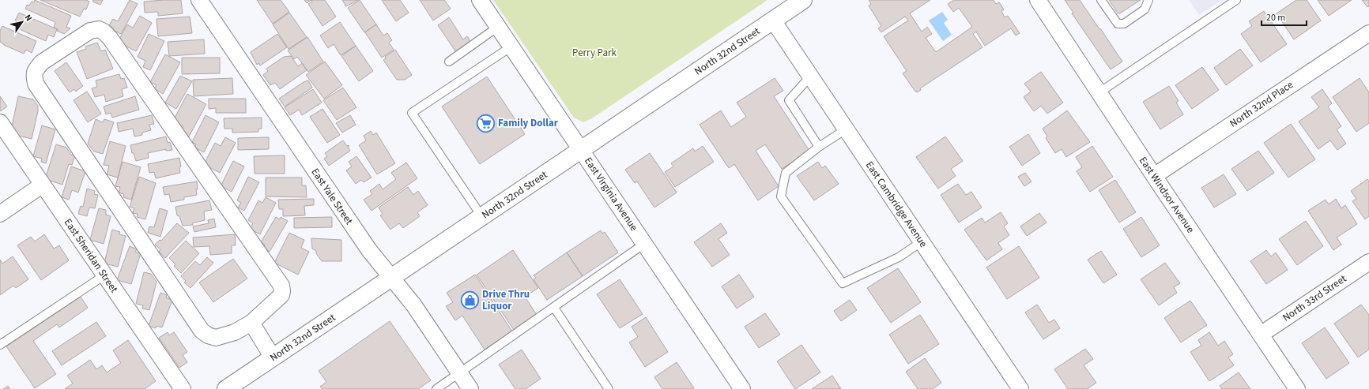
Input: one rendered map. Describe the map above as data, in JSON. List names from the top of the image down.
{
  "streets": {
    "main road": ["North 32nd Street"],
    "street": [
      "North 32nd Place",
      "East Virginia Avenue",
      "East Windsor Avenue",
      "East Yale Street",
      "East Cambridge Avenue",
      "East Sheridan Street",
      "North 33rd Street"
    ]
  },
  "crossings": [
    ["North 32nd Street", "East Virginia Avenue"],
    ["North 32nd Street", "East Yale Street"],
    ["North 32nd Street", "East Cambridge Avenue"],
    ["North 32nd Place", "East Windsor Avenue"],
    ["East Windsor Avenue", "North 33rd Street"]
  ],
  "parks": ["Perry Park"],
  "places": {
    "supermarket": ["Family Dollar"],
    "shop": ["Drive Thru Liquor"]
  },
  "scale_bar": "20 m",
  "north": "top right"
}
